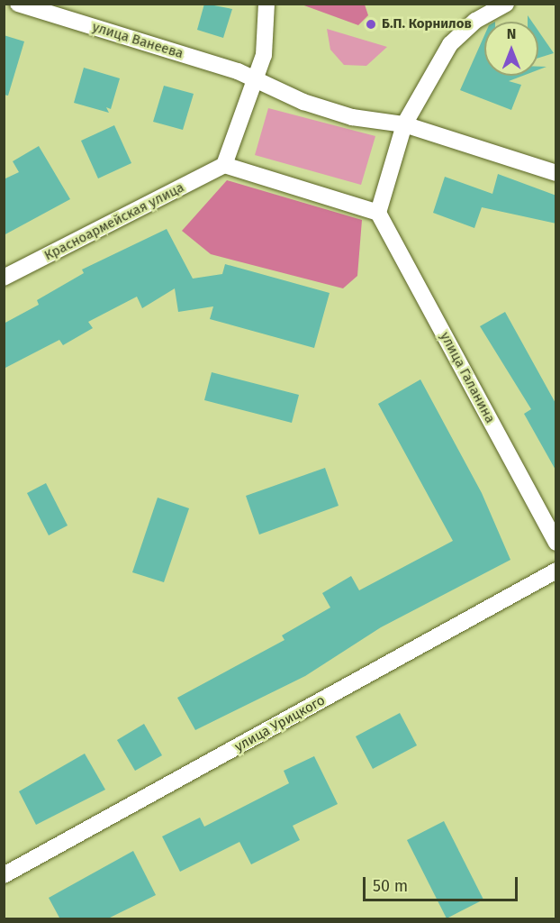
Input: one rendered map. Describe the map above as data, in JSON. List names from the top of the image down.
{
  "streets": {
    "street": [
      "улица Ванеева",
      "Красноармейская улица",
      "улица Галанина",
      "улица Урицкого"
    ]
  },
  "places": ["Б.П. Корнилов"],
  "scale_bar": "50 m",
  "north": "top"
}
